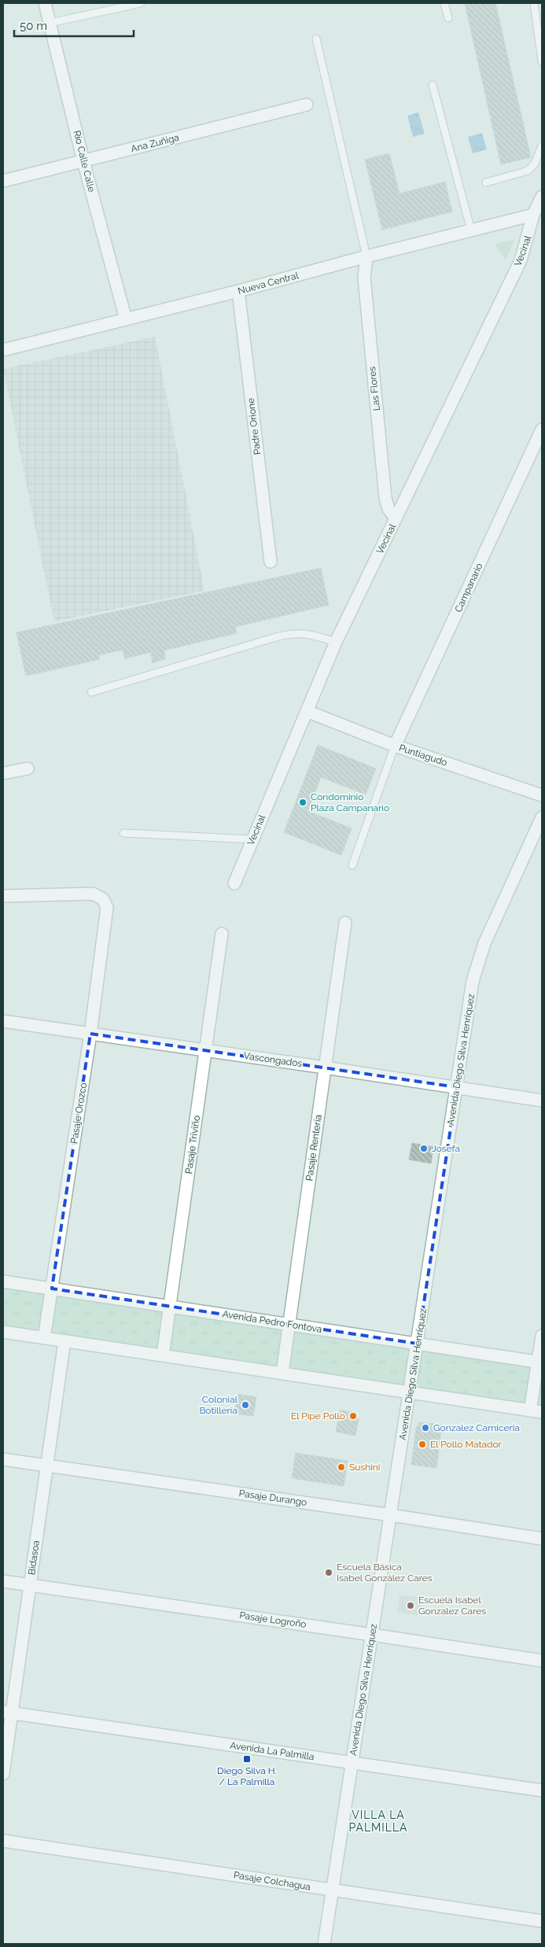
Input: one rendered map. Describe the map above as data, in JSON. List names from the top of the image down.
{
  "streets": {
    "street": [
      "Ana Zuñiga",
      "Río Calle Calle",
      "Vecinal",
      "Nueva Central",
      "Las Flores",
      "Padre Orione",
      "Campanario",
      "Puntiagudo",
      "Vascongados",
      "Avenida Diego Silva Henríquez",
      "Pasaje Orozco",
      "Pasaje Triviño",
      "Pasaje Rentería",
      "Avenida Pedro Fontova",
      "Pasaje Durango",
      "Bidasoa",
      "Pasaje Logroño",
      "Avenida La Palmilla",
      "Pasaje Colchagua"
    ]
  },
  "crossings": [
    ["Ana Zuñiga", "Río Calle Calle"],
    ["Río Calle Calle", "Nueva Central"],
    ["Vecinal", "Nueva Central"],
    ["Vecinal", "Las Flores"],
    ["Vecinal", "Puntiagudo"],
    ["Nueva Central", "Las Flores"],
    ["Nueva Central", "Padre Orione"],
    ["Campanario", "Puntiagudo"],
    ["Vascongados", "Avenida Diego Silva Henríquez"],
    ["Vascongados", "Pasaje Orozco"],
    ["Vascongados", "Pasaje Triviño"],
    ["Vascongados", "Pasaje Rentería"],
    ["Avenida Diego Silva Henríquez", "Avenida Pedro Fontova"],
    ["Avenida Diego Silva Henríquez", "Pasaje Durango"],
    ["Avenida Diego Silva Henríquez", "Pasaje Logroño"],
    ["Avenida Diego Silva Henríquez", "Avenida La Palmilla"],
    ["Avenida Diego Silva Henríquez", "Pasaje Colchagua"],
    ["Pasaje Orozco", "Avenida Pedro Fontova"],
    ["Pasaje Triviño", "Avenida Pedro Fontova"],
    ["Pasaje Rentería", "Avenida Pedro Fontova"],
    ["Pasaje Durango", "Bidasoa"],
    ["Bidasoa", "Pasaje Logroño"],
    ["Bidasoa", "Avenida La Palmilla"]
  ],
  "districts": ["VILLA LA PALMILLA"],
  "places": {
    "other": [
      "Condominio Plaza Campanario",
      "Josefa",
      "Colonial Botillería",
      "El Pipe Pollo",
      "Gonzalez Carniceria",
      "El Pollo Matador",
      "Sushini",
      "Escuela Básica Isabel González Cares",
      "Escuela Isabel Gonzalez Cares"
    ],
    "transit": ["Diego Silva H. / La Palmilla"]
  },
  "scale_bar": "50 m"
}
